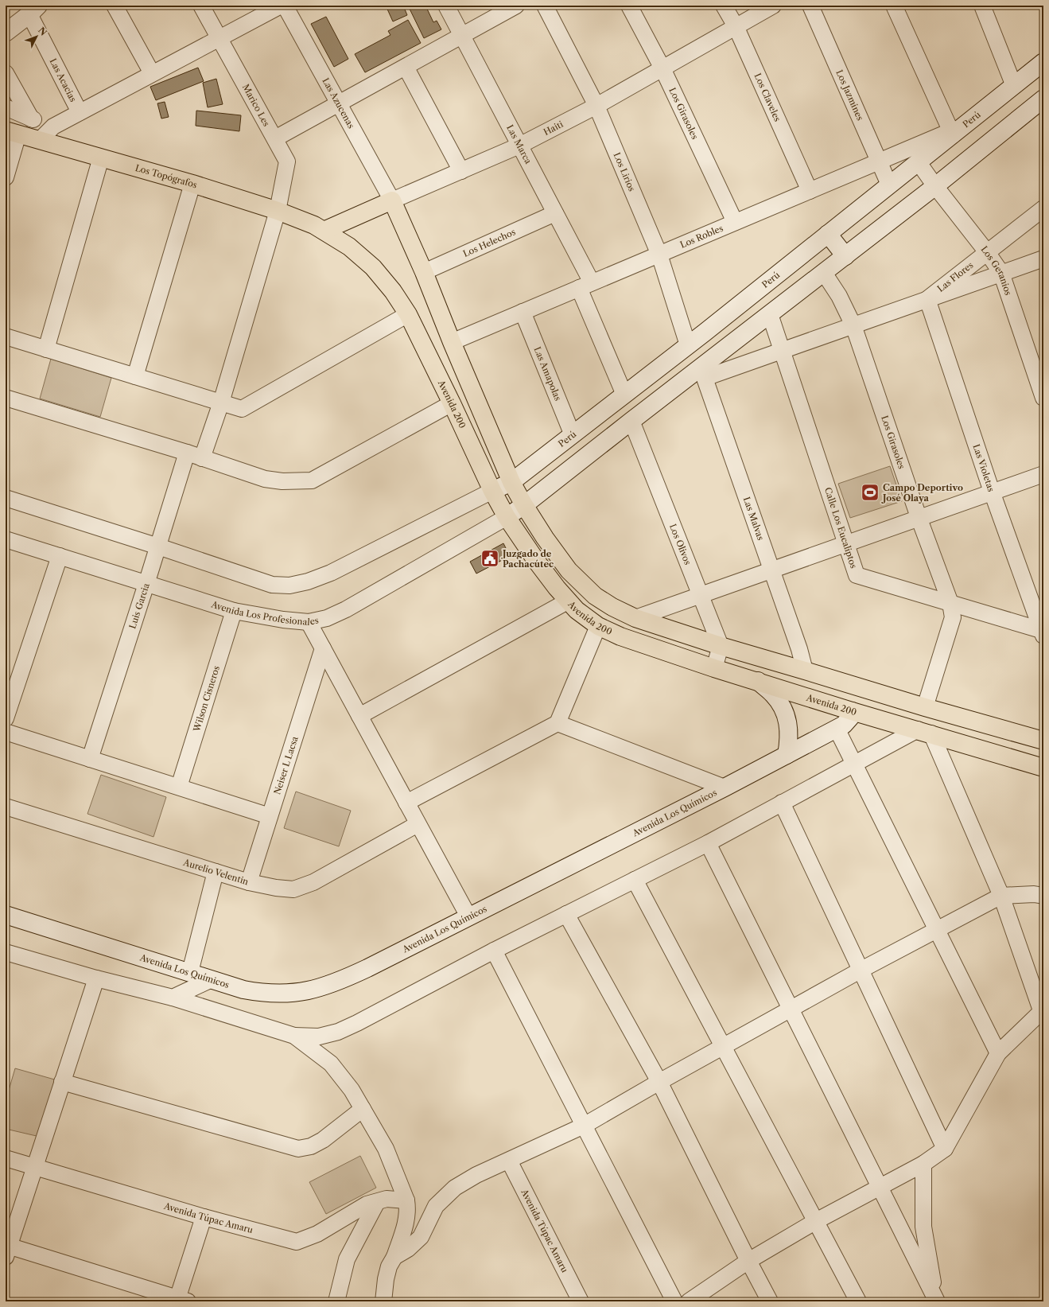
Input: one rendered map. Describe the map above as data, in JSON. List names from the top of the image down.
{
  "streets": {
    "main road": [
      "Perú",
      "Haiti",
      "Los Topógrafos",
      "Avenida 200",
      "Avenida Los Químicos"
    ],
    "street": [
      "Las Acacias",
      "Los Jazmines",
      "Los Claveles",
      "Las Azucenas",
      "Marico Les",
      "Los Girasoles",
      "Las Marca",
      "Los Lirios",
      "Los Robles",
      "Los Helechos",
      "Los Geranios",
      "Las Flores",
      "Las Amapolas",
      "Las Violetas",
      "Las Malvas",
      "Calle Los Eucaliptos",
      "Los Olivos",
      "Luis Garcia",
      "Avenida Los Profesionales",
      "Wilson Cisneros",
      "Neiser L Lacsa",
      "Aurelio Velentin",
      "Avenida Túpac Amaru"
    ]
  },
  "crossings": [
    ["Los Jazmines", "Perú"],
    ["Los Jazmines", "Los Robles"],
    ["Los Claveles", "Haiti"],
    ["Los Claveles", "Los Robles"],
    ["Las Azucenas", "Haiti"],
    ["Marico Les", "Los Topógrafos"],
    ["Los Girasoles", "Haiti"],
    ["Los Girasoles", "Los Robles"],
    ["Los Girasoles", "Calle Los Eucaliptos"],
    ["Perú", "Los Lirios"],
    ["Perú", "Los Robles"],
    ["Perú", "Los Geranios"],
    ["Perú", "Las Amapolas"],
    ["Perú", "Avenida 200"],
    ["Haiti", "Las Marca"],
    ["Haiti", "Los Lirios"],
    ["Haiti", "Los Topógrafos"],
    ["Haiti", "Avenida 200"],
    ["Las Marca", "Los Robles"],
    ["Las Marca", "Los Helechos"],
    ["Los Lirios", "Los Robles"],
    ["Los Topógrafos", "Avenida 200"],
    ["Los Robles", "Las Amapolas"],
    ["Los Geranios", "Las Flores"],
    ["Las Flores", "Las Violetas"],
    ["Avenida 200", "Avenida Los Profesionales"],
    ["Avenida 200", "Avenida Los Químicos"],
    ["Las Violetas", "Calle Los Eucaliptos"],
    ["Luis Garcia", "Avenida Los Profesionales"],
    ["Avenida Los Profesionales", "Wilson Cisneros"],
    ["Neiser L Lacsa", "Aurelio Velentin"]
  ],
  "places": {
    "sports": ["Campo Deportivo José Olaya"],
    "public building": ["Juzgado de Pachacútec"]
  },
  "north": "top right"
}
